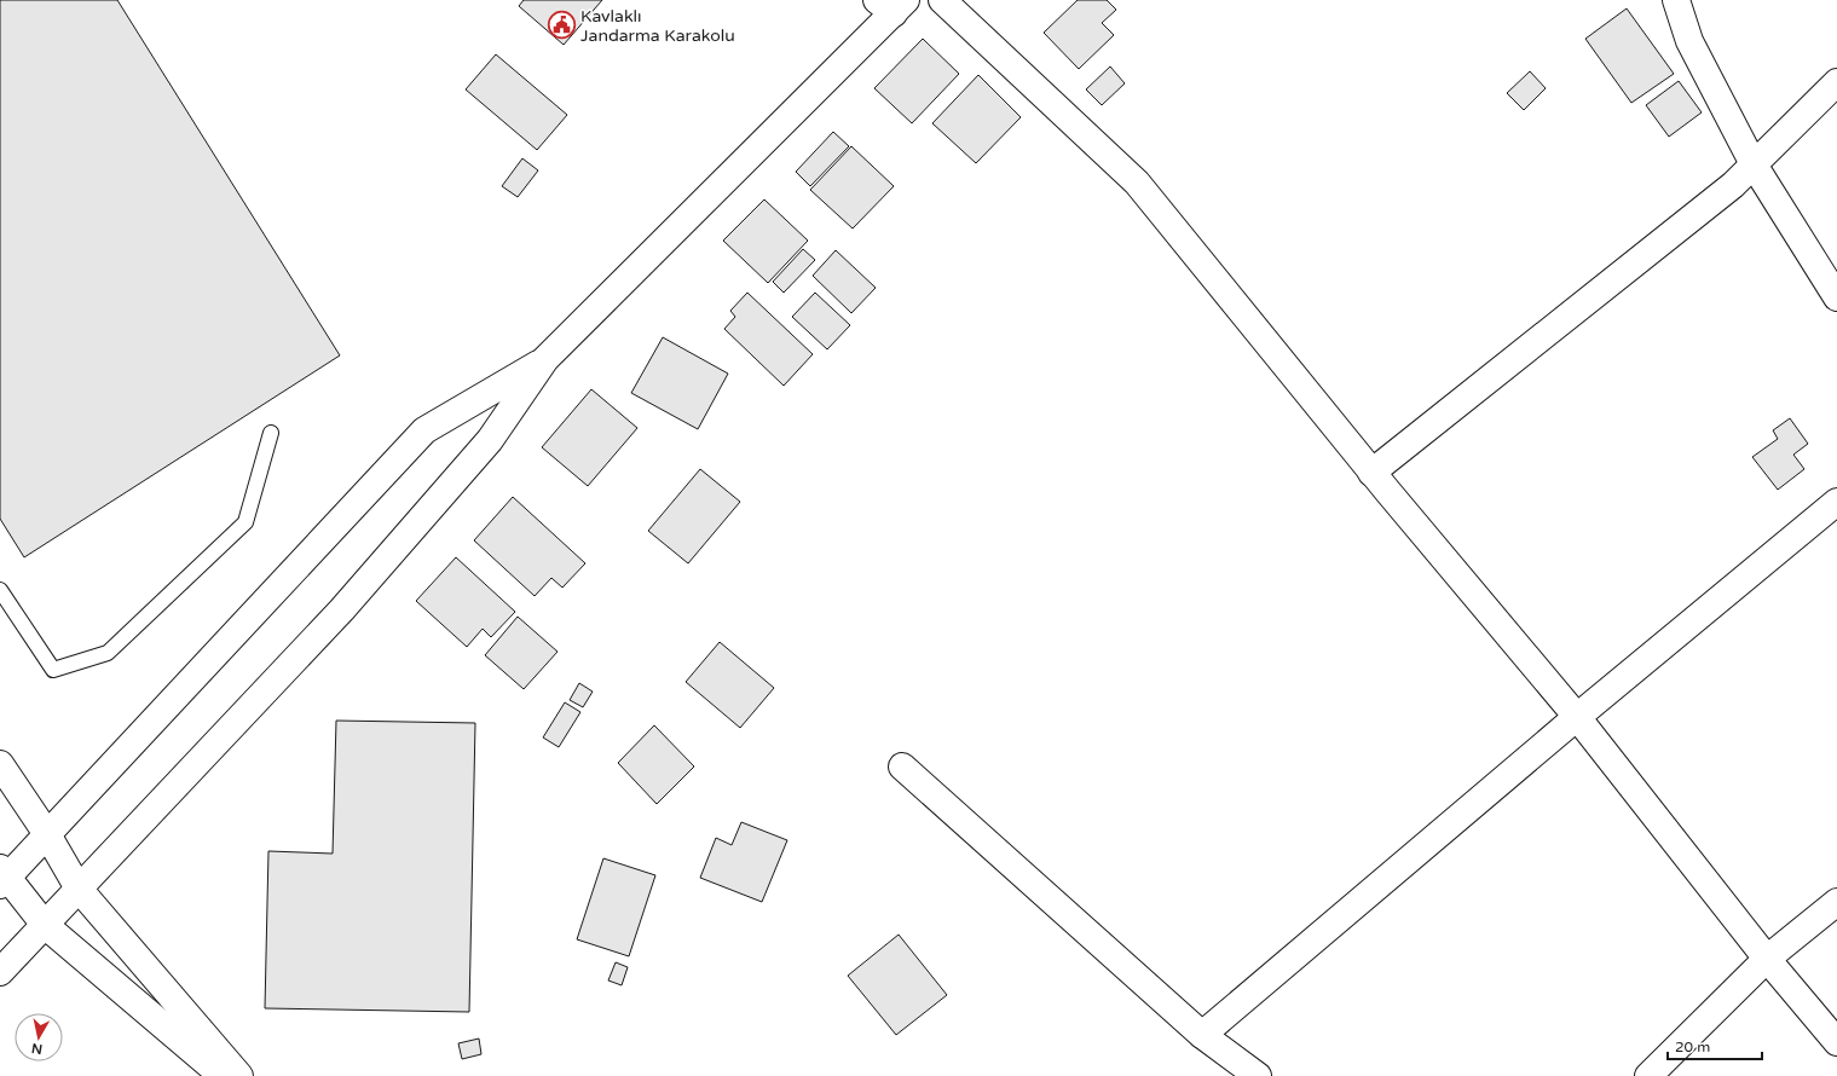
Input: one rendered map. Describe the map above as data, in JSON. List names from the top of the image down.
{
  "places": {
    "public building": ["Kavlaklı Jandarma Karakolu"]
  },
  "scale_bar": "20 m",
  "north": "bottom"
}
